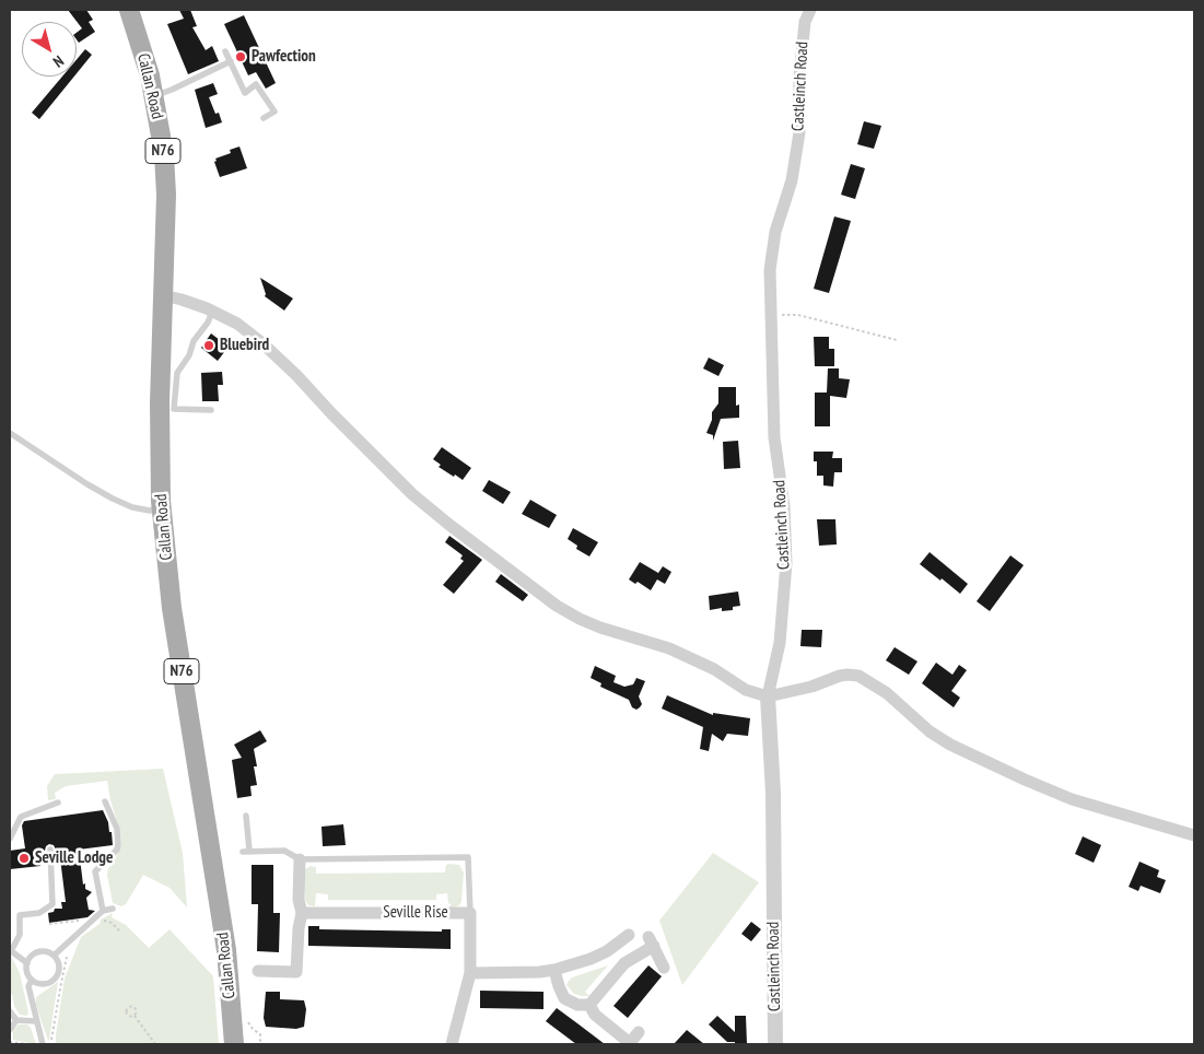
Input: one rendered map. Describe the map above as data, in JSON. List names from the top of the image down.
{
  "streets": {
    "main road": ["Callan Road", "N76"],
    "street": ["Castleinch Road", "Seville Rise"]
  },
  "places": ["Pawfection", "Bluebird", "Seville Lodge"],
  "north": "bottom right"
}
